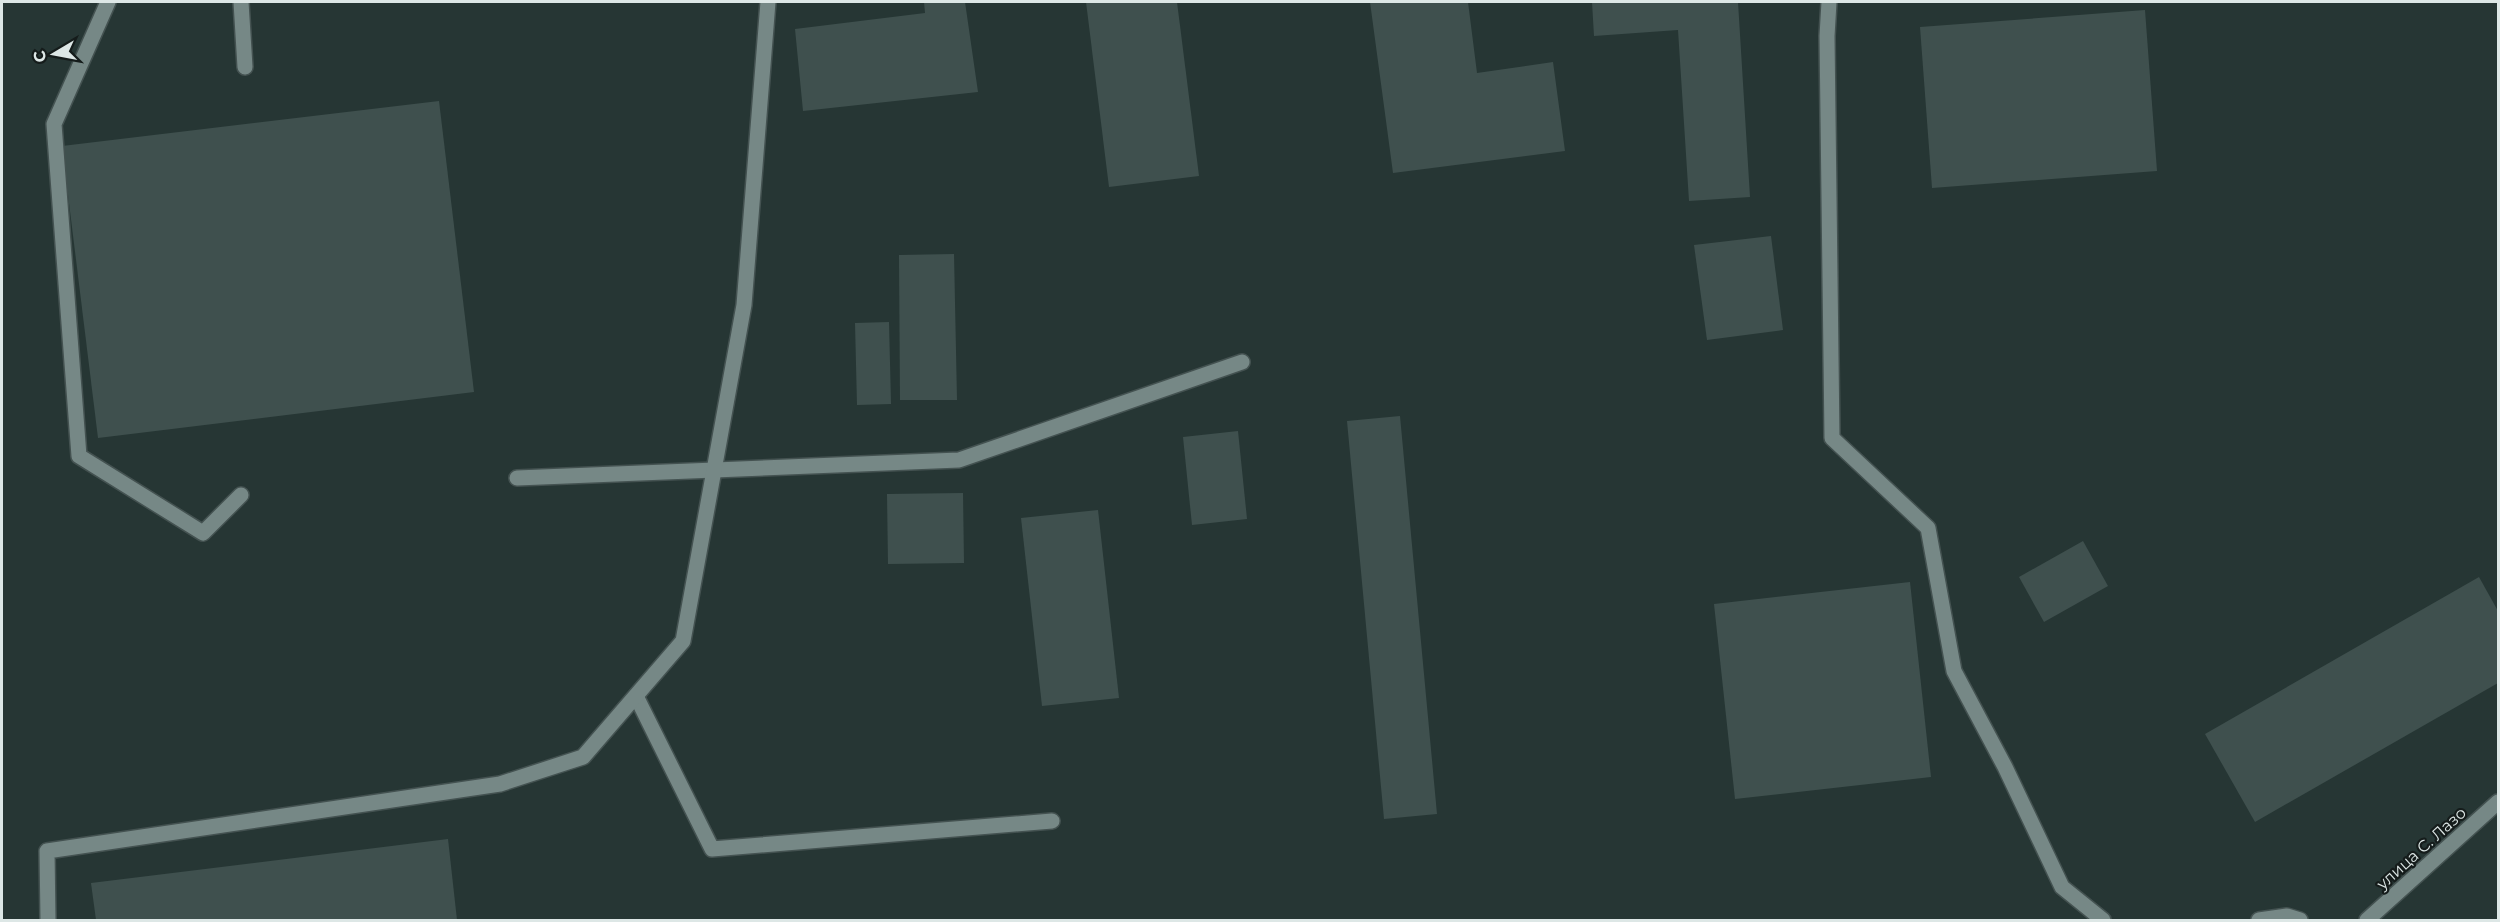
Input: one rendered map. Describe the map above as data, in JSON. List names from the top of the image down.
{
  "streets": {
    "street": ["улица С. Лазо"]
  },
  "north": "left"
}
